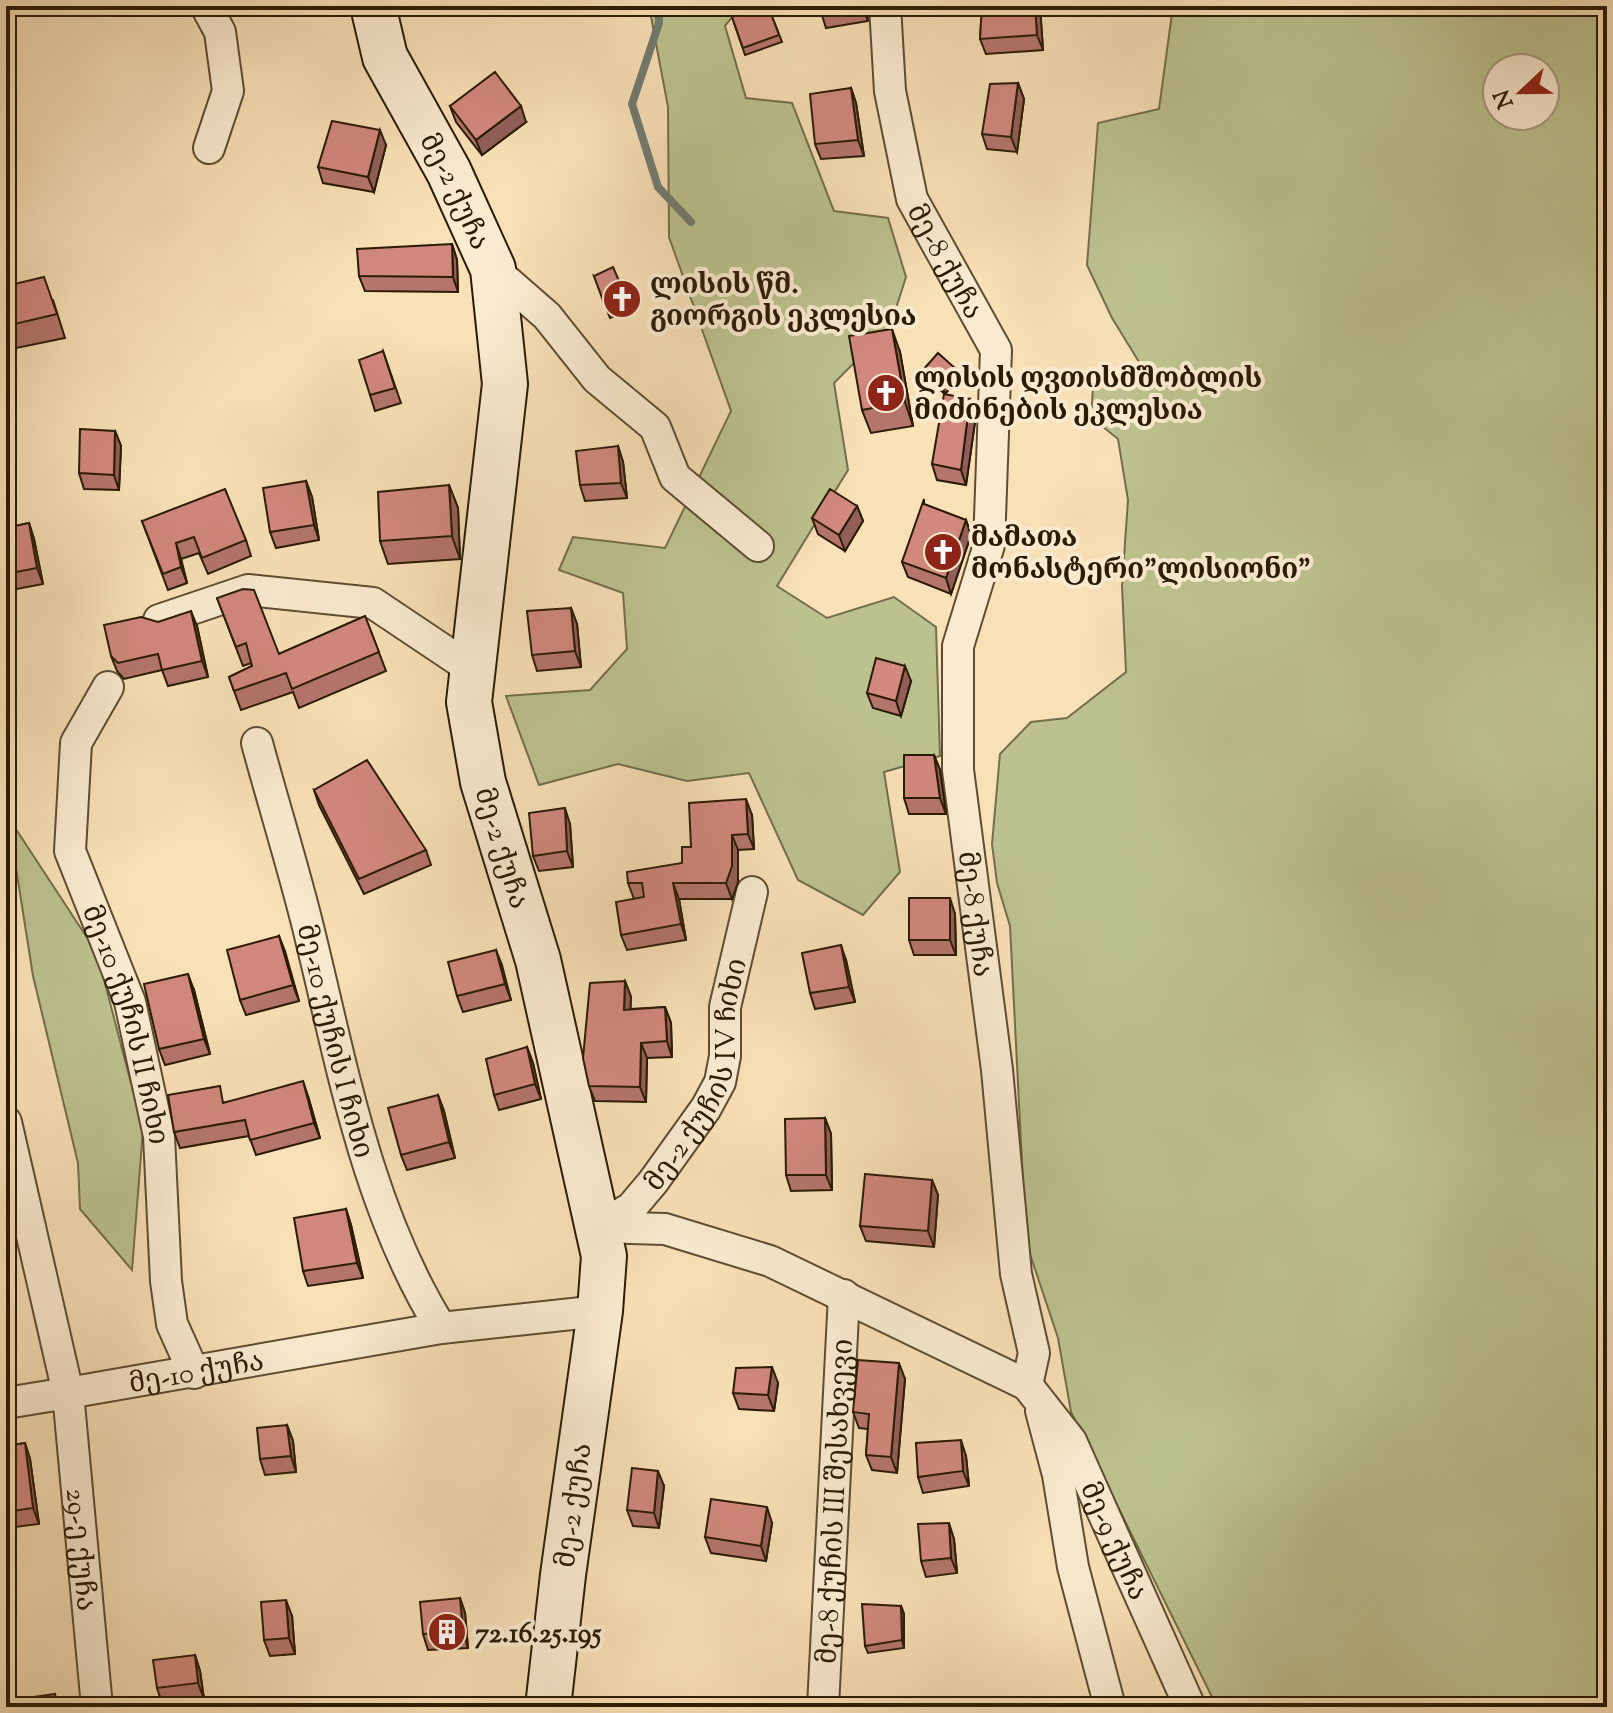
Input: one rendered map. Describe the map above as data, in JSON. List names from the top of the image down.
{
  "streets": {
    "main road": ["მე-2 ქუჩა"],
    "street": [
      "მე-8 ქუჩა",
      "მე-10 ქუჩის II ჩიხი",
      "მე-10 ქუჩის I ჩიხი",
      "მე-2 ქუჩის IV ჩიხი",
      "მე-10 ქუჩა",
      "მე-8 ქუჩის III შესახვევი",
      "მე-9 ქუჩა",
      "29-ე ქუჩა"
    ]
  },
  "crossings": [
    ["მე-2 ქუჩა", "მე-2 ქუჩის IV ჩიხი"],
    ["მე-2 ქუჩა", "მე-10 ქუჩა"],
    ["მე-8 ქუჩა", "მე-9 ქუჩა"],
    ["მე-10 ქუჩის II ჩიხი", "მე-10 ქუჩა"],
    ["მე-10 ქუჩის I ჩიხი", "მე-10 ქუჩა"],
    ["მე-10 ქუჩა", "29-ე ქუჩა"]
  ],
  "places": {
    "church": ["ლისის წმ. გიორგის ეკლესია", "ლისის ღვთისმშობლის მიძინების ეკლესია", "მამათა მონასტერი\"ლისიონი\""],
    "building": ["72.16.25.195"]
  },
  "north": "left"
}
